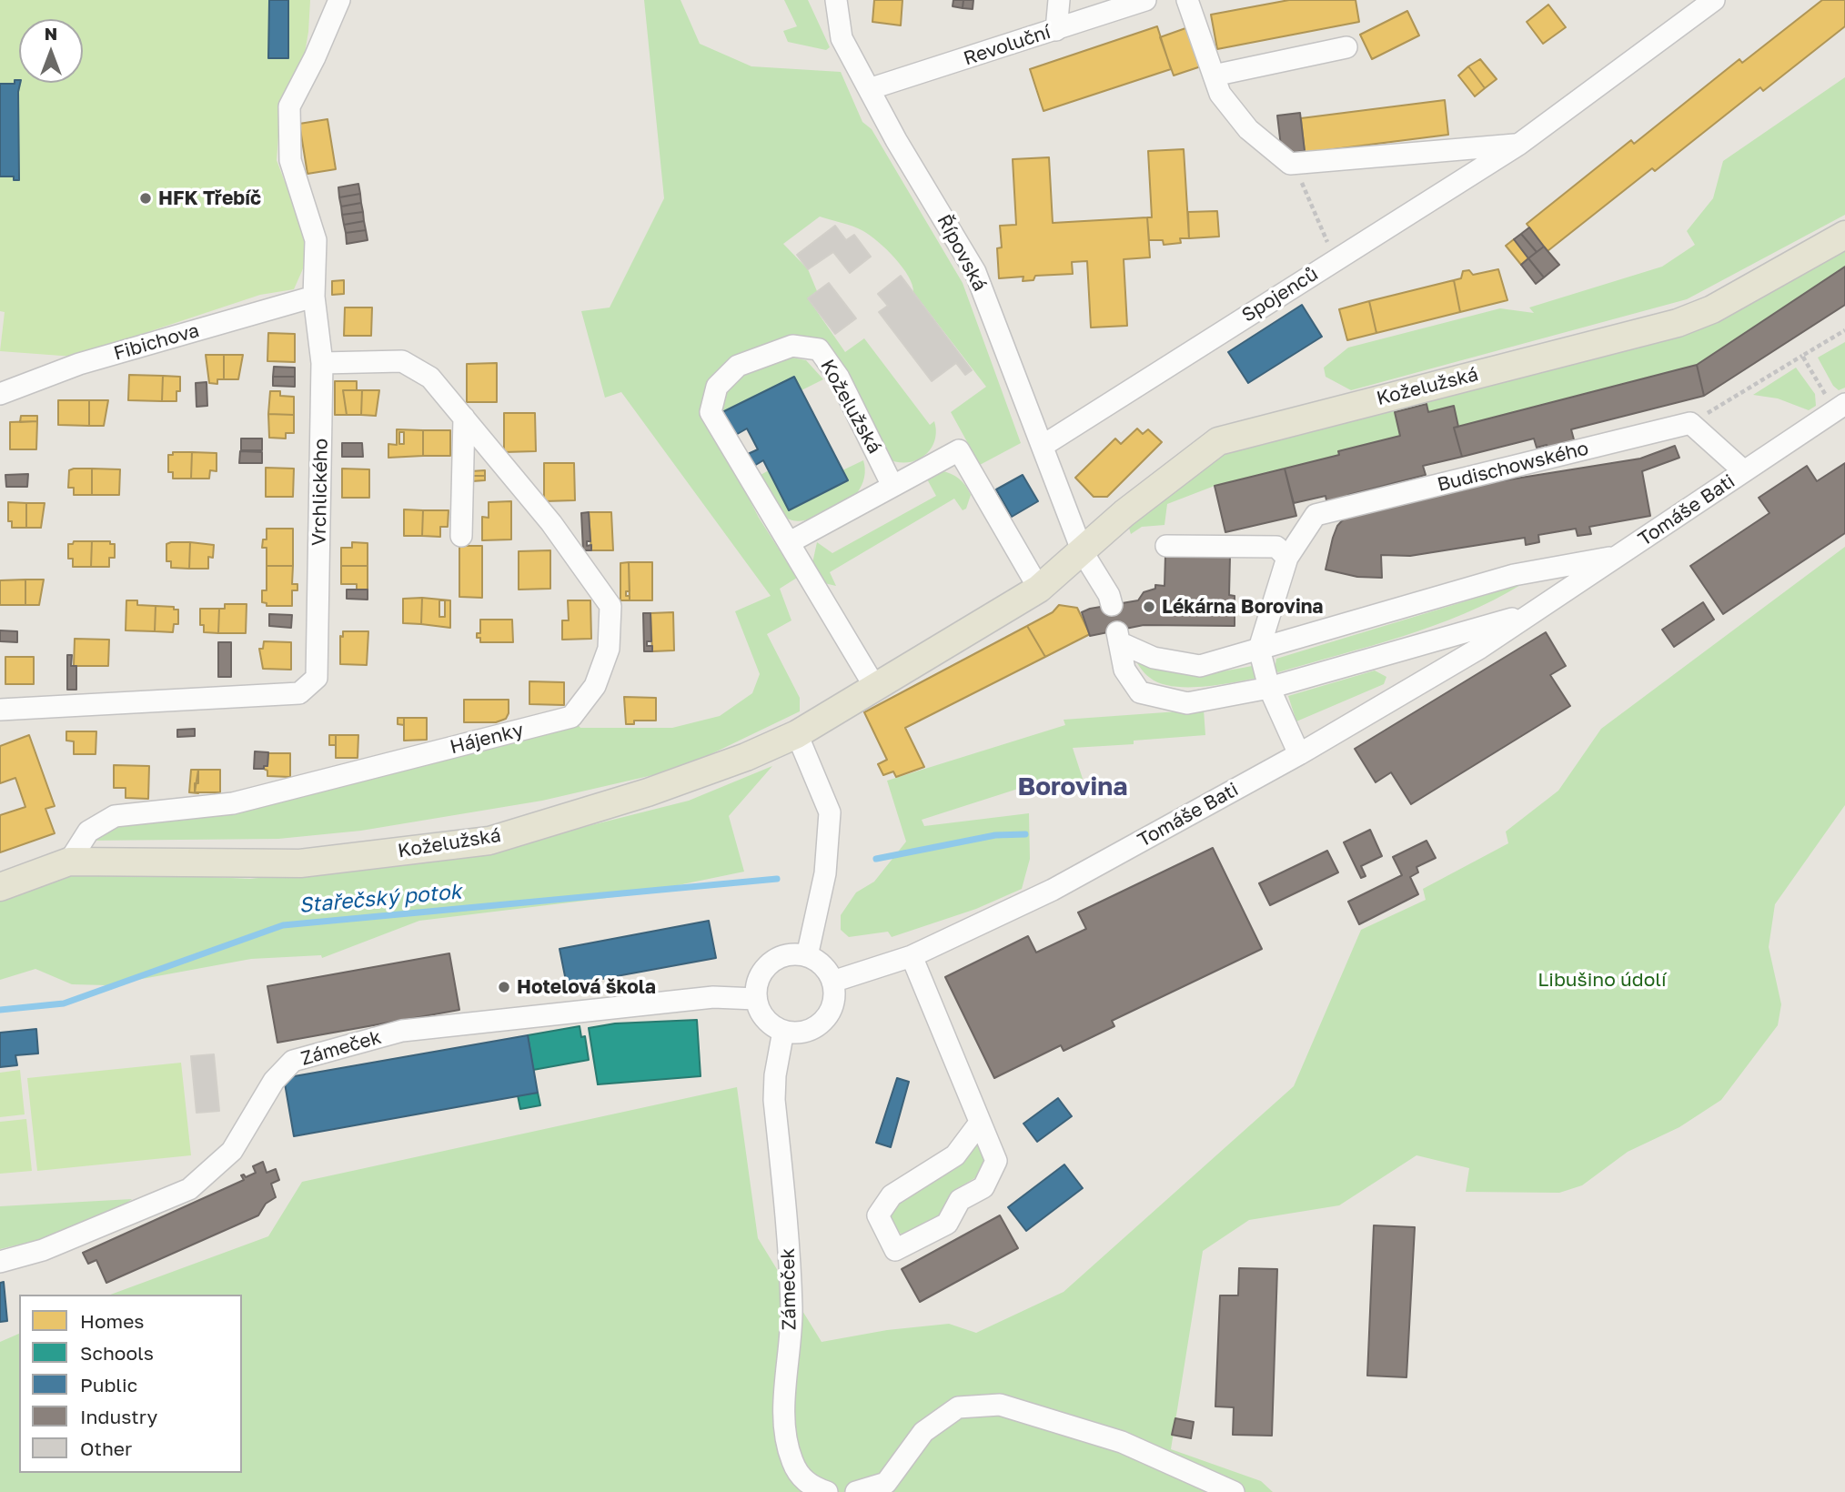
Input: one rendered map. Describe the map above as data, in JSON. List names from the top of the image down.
{
  "streets": {
    "main road": ["Koželužská"],
    "street": [
      "Revoluční",
      "Řípovská",
      "Spojenců",
      "Fibichova",
      "Budischowského",
      "Vrchlického",
      "Tomáše Bati",
      "Hájenky",
      "Zámeček"
    ]
  },
  "crossings": [
    ["Revoluční", "Řípovská"],
    ["Řípovská", "Spojenců"],
    ["Řípovská", "Koželužská"],
    ["Fibichova", "Vrchlického"],
    ["Koželužská", "Hájenky"],
    ["Budischowského", "Tomáše Bati"],
    ["Vrchlického", "Hájenky"],
    ["Tomáše Bati", "Zámeček"]
  ],
  "districts": ["Borovina"],
  "water": ["Stařečský potok"],
  "parks": ["Libušino údolí"],
  "places": ["HFK Třebíč", "Lékárna Borovina", "Hotelová škola"],
  "legend": [
    "Homes",
    "Schools",
    "Public",
    "Industry",
    "Other"
  ],
  "north": "top"
}
